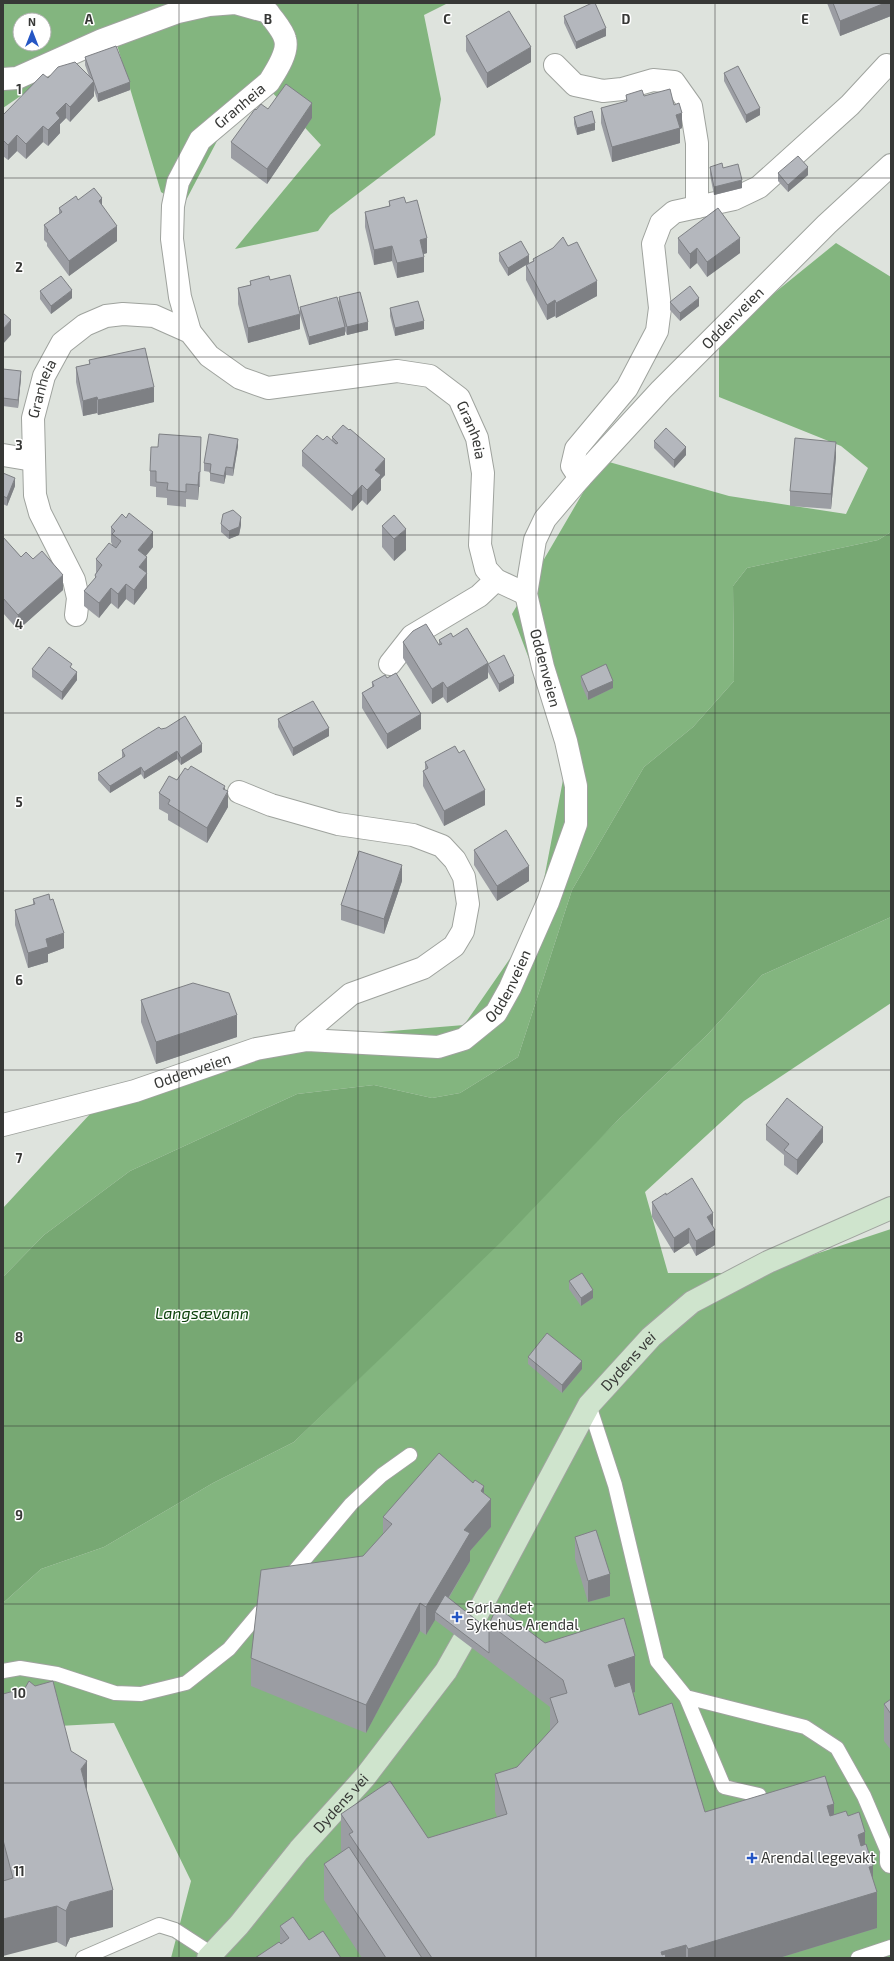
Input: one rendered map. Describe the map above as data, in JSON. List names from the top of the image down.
{
  "streets": {
    "street": ["Granheia", "Oddenveien", "Dydens vei"]
  },
  "crossings": [
    ["Granheia", "Oddenveien"]
  ],
  "water": ["Langsævann"],
  "places": {
    "health": ["Sørlandet Sykehus Arendal", "Arendal legevakt"]
  },
  "north": "top",
  "grid": {
    "columns": [
      "A",
      "B",
      "C",
      "D",
      "E"
    ],
    "rows": [
      "1",
      "2",
      "3",
      "4",
      "5",
      "6",
      "7",
      "8",
      "9",
      "10",
      "11"
    ]
  }
}
